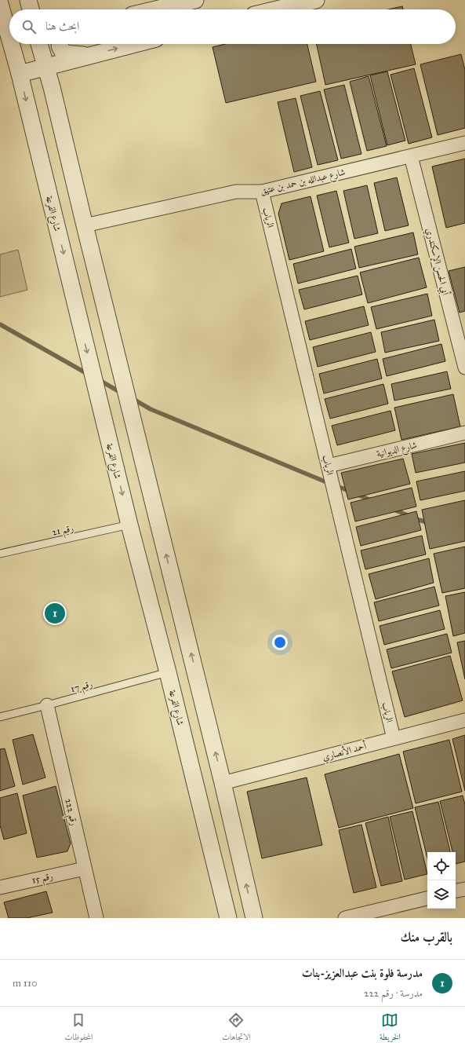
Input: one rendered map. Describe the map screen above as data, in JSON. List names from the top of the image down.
{
  "streets": {
    "street": [
      "شارع عبدالله بن حمد بن عتيق",
      "شارع الفرعة",
      "الرباب",
      "أبي الحسن الإسكندري",
      "شارع الديوانية",
      "أحمد الأنصاري",
      "رقم 222",
      "رقم 15"
    ],
    "lane": ["رقم 21", "رقم 17"]
  },
  "crossings": [
    ["شارع عبدالله بن حمد بن عتيق", "الرباب"],
    ["شارع عبدالله بن حمد بن عتيق", "أبي الحسن الإسكندري"],
    ["شارع الفرعة", "رقم 21"],
    ["شارع الفرعة", "رقم 17"],
    ["الرباب", "شارع الديوانية"],
    ["الرباب", "أحمد الأنصاري"],
    ["رقم 17", "رقم 222"],
    ["رقم 222", "رقم 15"]
  ],
  "page": {
    "search": "ابحث هنا",
    "pins": "1",
    "heading": "بالقرب منك",
    "list": [
      {
        "mark": "1",
        "name": "مدرسة فلوة بنت عبدالعزيز-بنات",
        "note": "مدرسة · رقم 222",
        "value": "110 m"
      }
    ],
    "nav": ["الخريطة", "الاتجاهات", "المحفوظات"]
  }
}
